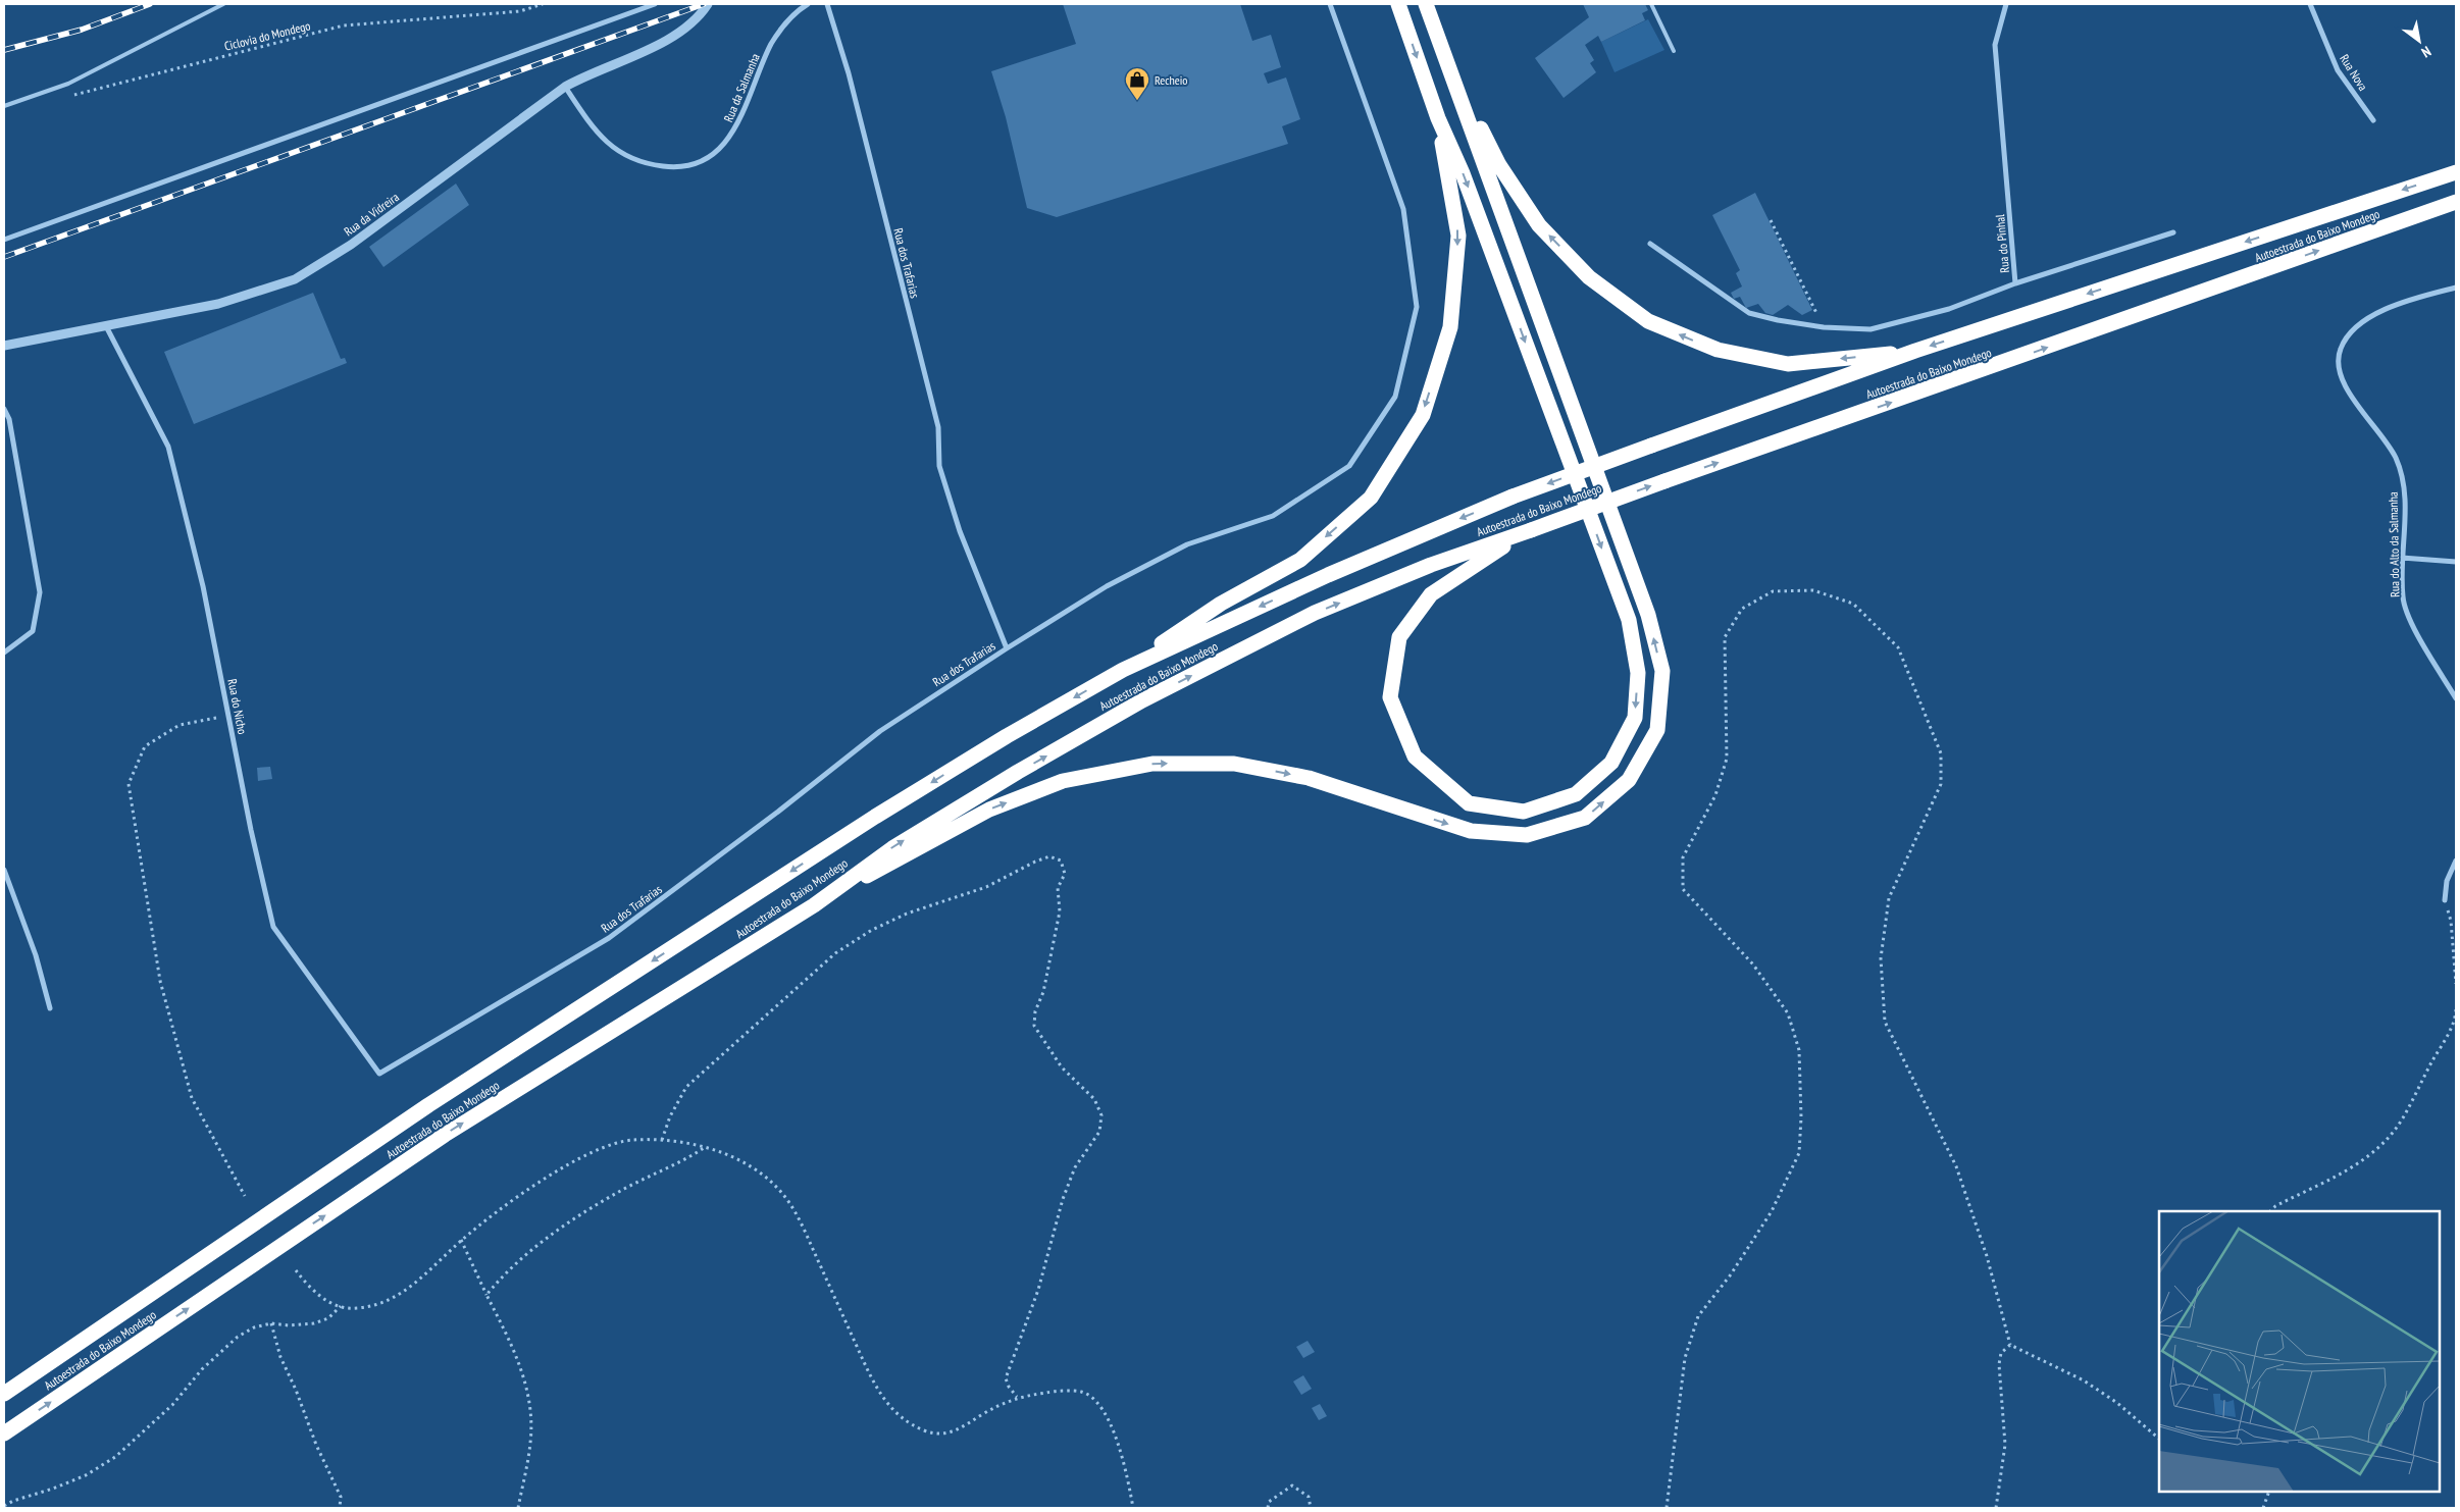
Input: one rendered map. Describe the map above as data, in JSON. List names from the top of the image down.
{
  "streets": {
    "highway": ["Autoestrada do Baixo Mondego"],
    "street": [
      "Rua Nova",
      "Rua da Salmanha",
      "Rua da Vidreira",
      "Rua do Pinhal",
      "Rua dos Trafarias",
      "Rua do Alto da Salmanha",
      "Rua do Nicho"
    ],
    "path": ["Ciclovia do Mondego"]
  },
  "crossings": [
    ["Rua da Salmanha", "Rua da Vidreira"],
    ["Rua da Vidreira", "Rua do Nicho"],
    ["Rua dos Trafarias", "Rua do Nicho"]
  ],
  "places": {
    "shop": ["Recheio"]
  },
  "north": "bottom right"
}
